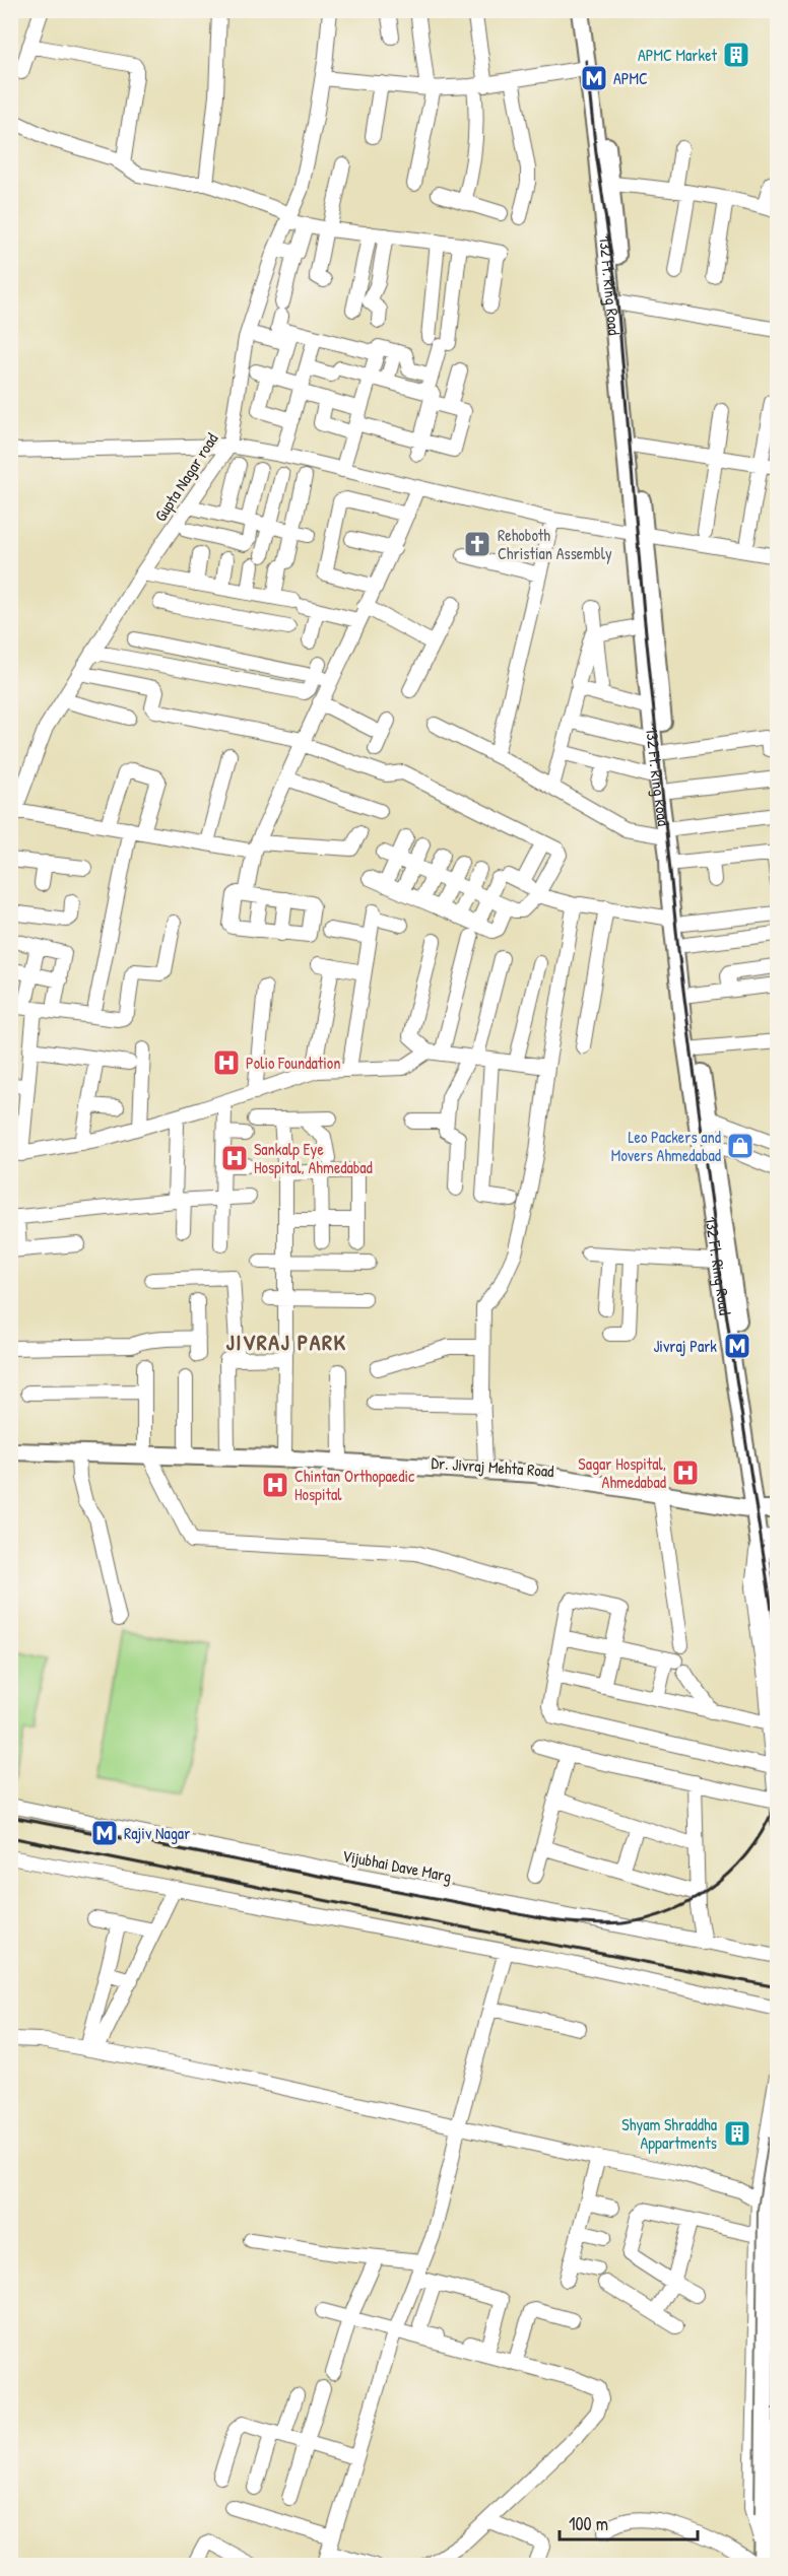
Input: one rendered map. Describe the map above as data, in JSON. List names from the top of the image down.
{
  "streets": {
    "main road": ["132 Ft. Ring Road", "Dr. Jivraj Mehta Road"],
    "street": ["Gupta Nagar road", "Vijubhai Dave Marg"]
  },
  "crossings": [
    ["132 Ft. Ring Road", "Dr. Jivraj Mehta Road"]
  ],
  "districts": ["JIVRAJ PARK"],
  "places": {
    "building": ["APMC Market", "Shyam Shraddha Appartments"],
    "metro station": ["APMC", "Jivraj Park", "Rajiv Nagar"],
    "church": ["Rehoboth Christian Assembly"],
    "hospital": [
      "Polio Foundation",
      "Sankalp Eye Hospital, Ahmedabad",
      "Sagar Hospital, Ahmedabad",
      "Chintan Orthopaedic Hospital"
    ],
    "shop": ["Leo Packers and Movers Ahmedabad"]
  },
  "scale_bar": "100 m"
}
